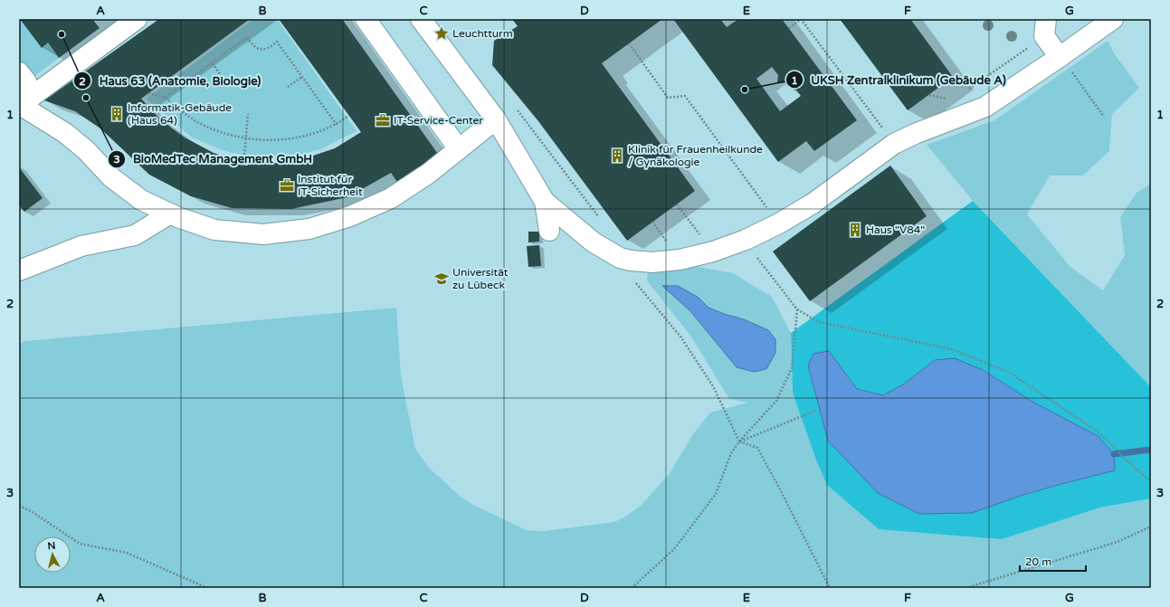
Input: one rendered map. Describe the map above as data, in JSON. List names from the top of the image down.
{
  "places": {
    "place": ["Leuchtturm"],
    "other": ["Haus 63 (Anatomie, Biologie)", "UKSH Zentralklinikum (Gebäude A)", "BioMedTec Management GmbH"],
    "building": ["Informatik-Gebäude (Haus 64)", "Klinik für Frauenheilkunde / Gynäkologie", "Haus \"V84\""],
    "office": ["IT-Service-Center", "Institut für IT-Sicherheit"],
    "school or university": ["Universität zu Lübeck"]
  },
  "scale_bar": "20 m",
  "north": "top",
  "grid": {
    "columns": [
      "A",
      "B",
      "C",
      "D",
      "E",
      "F",
      "G"
    ],
    "rows": ["1", "2", "3"]
  }
}
